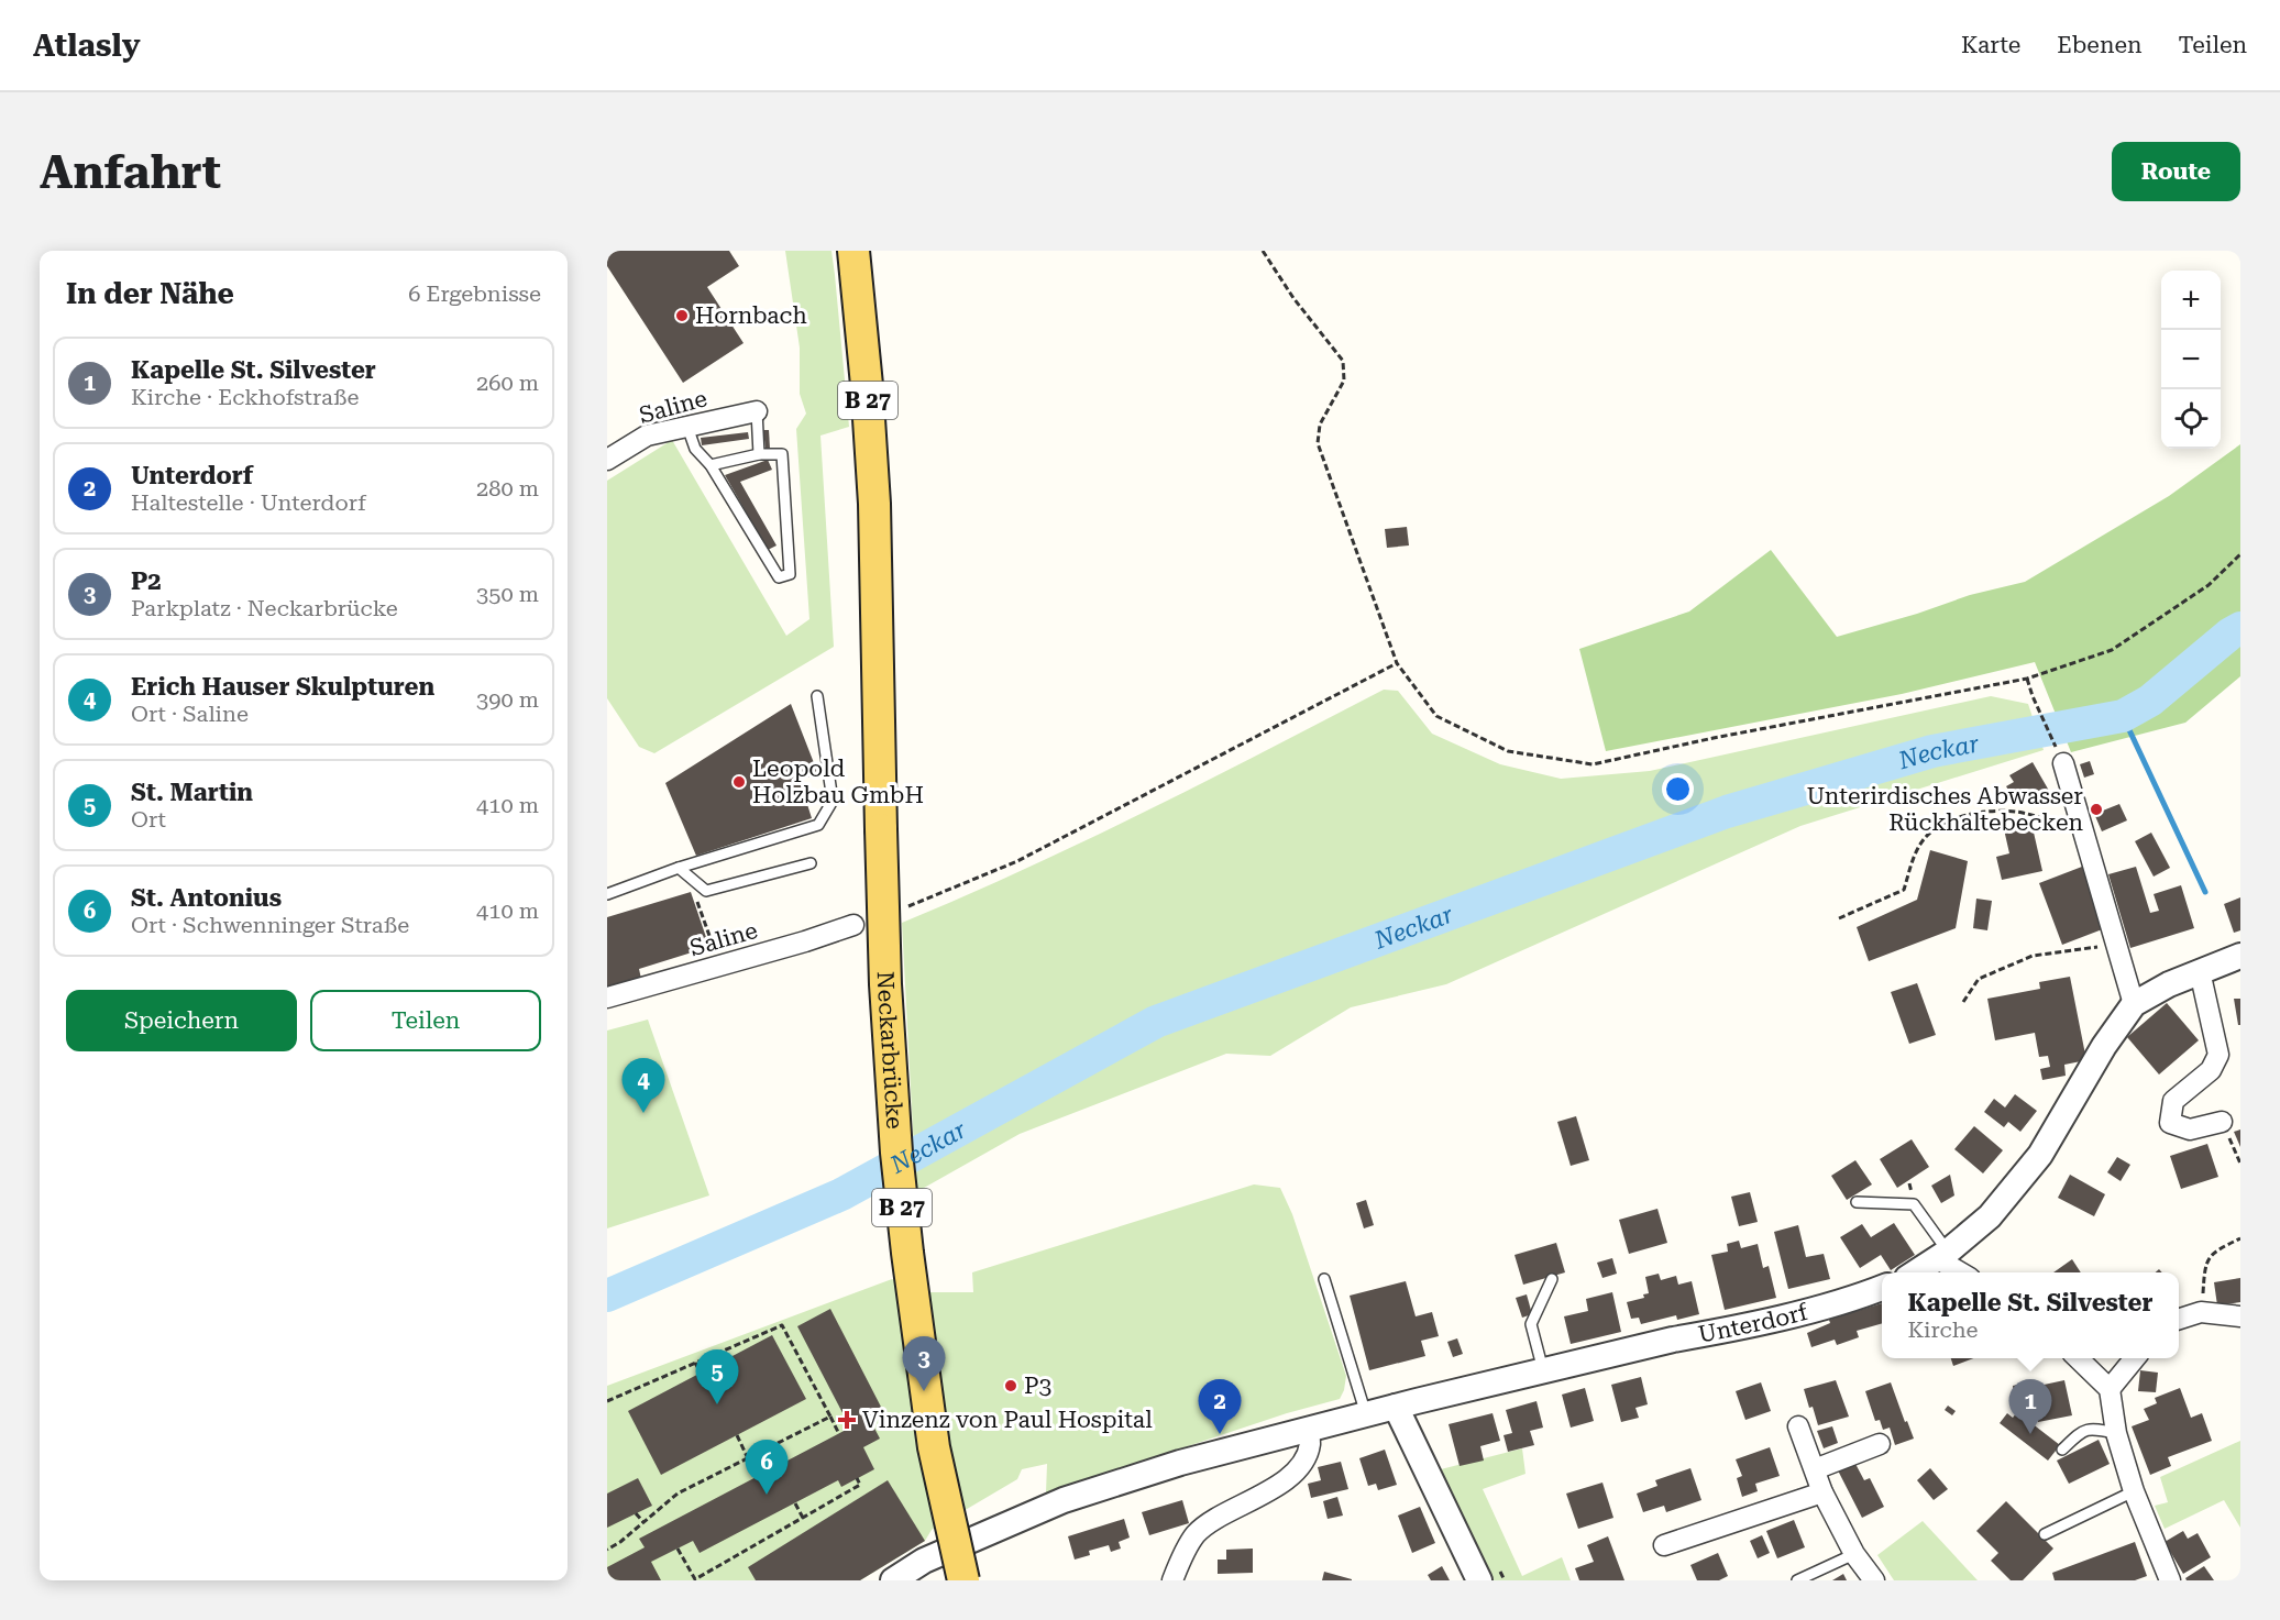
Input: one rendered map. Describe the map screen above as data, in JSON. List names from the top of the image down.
{
  "streets": {
    "main road": ["B 27", "Neckarbrücke"],
    "street": ["Saline", "Unterdorf"]
  },
  "water": ["Neckar"],
  "places": {
    "other": [
      "Hornbach",
      "Leopold Holzbau GmbH",
      "Unterirdisches Abwasser Rückhaltebecken",
      "P3"
    ],
    "health": ["Vinzenz von Paul Hospital"]
  },
  "page": {
    "header": "Atlasly",
    "nav": ["Karte", "Ebenen", "Teilen"],
    "buttons": [
      "Route",
      ["Speichern", "Teilen"]
    ],
    "title": "Anfahrt",
    "heading": ["In der Nähe", "6 Ergebnisse"],
    "map_buttons": ["+", "−"],
    "list": [
      {
        "mark": "1",
        "name": "Kapelle St. Silvester",
        "note": "Kirche · Eckhofstraße",
        "value": "260 m"
      },
      {
        "mark": "2",
        "name": "Unterdorf",
        "note": "Haltestelle · Unterdorf",
        "value": "280 m"
      },
      {
        "mark": "3",
        "name": "P2",
        "note": "Parkplatz · Neckarbrücke",
        "value": "350 m"
      },
      {
        "mark": "4",
        "name": "Erich Hauser Skulpturen",
        "note": "Ort · Saline",
        "value": "390 m"
      },
      {
        "mark": "5",
        "name": "St. Martin",
        "note": "Ort",
        "value": "410 m"
      },
      {
        "mark": "6",
        "name": "St. Antonius",
        "note": "Ort · Schwenninger Straße",
        "value": "410 m"
      }
    ],
    "pins": [
      "4",
      "3",
      "5",
      "1",
      "2",
      "6"
    ],
    "popup": ["Kapelle St. Silvester", "Kirche"]
  }
}
